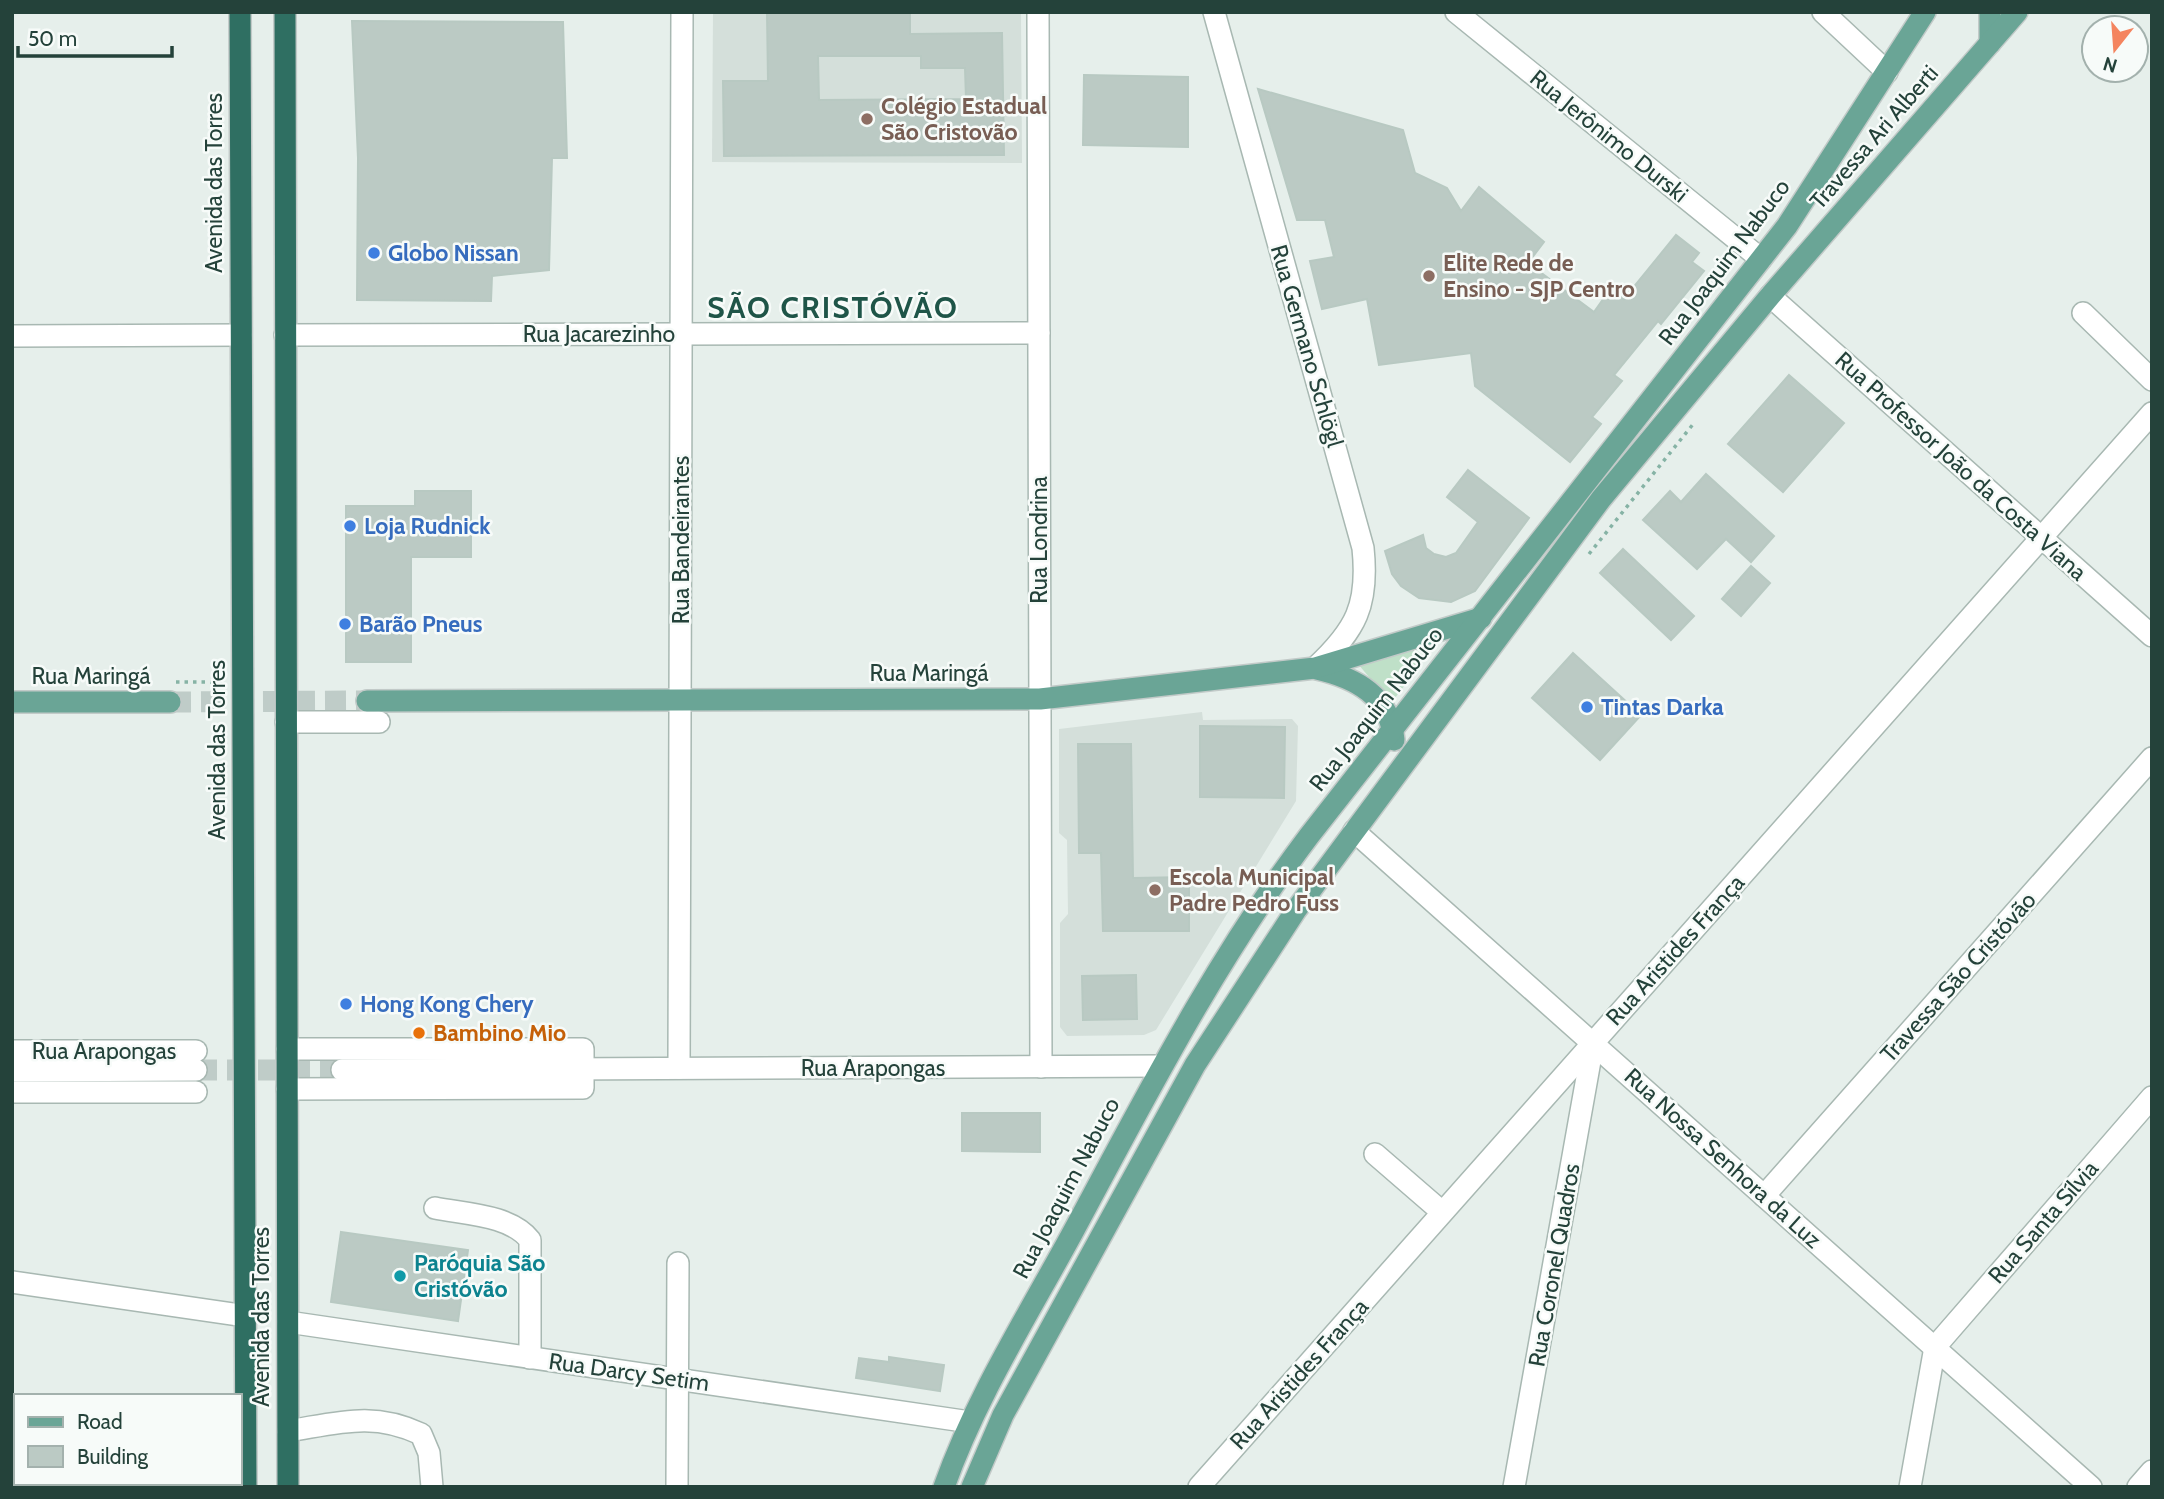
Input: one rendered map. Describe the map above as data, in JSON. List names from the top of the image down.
{
  "streets": {
    "highway": ["Avenida das Torres"],
    "main road": ["Travessa Ari Alberti", "Rua Joaquim Nabuco", "Rua Maringá"],
    "street": [
      "Rua Jerônimo Durski",
      "Rua Jacarezinho",
      "Rua Germano Schlögl",
      "Rua Professor João da Costa Viana",
      "Rua Bandeirantes",
      "Rua Londrina",
      "Rua Aristides França",
      "Travessa São Cristóvão",
      "Rua Arapongas",
      "Rua Nossa Senhora da Luz",
      "Rua Santa Sílvia",
      "Rua Coronel Quadros",
      "Rua Darcy Setim"
    ]
  },
  "crossings": [
    ["Rua Jerônimo Durski", "Rua Joaquim Nabuco"],
    ["Travessa Ari Alberti", "Rua Professor João da Costa Viana"],
    ["Avenida das Torres", "Rua Jacarezinho"],
    ["Avenida das Torres", "Rua Darcy Setim"],
    ["Rua Joaquim Nabuco", "Rua Maringá"],
    ["Rua Joaquim Nabuco", "Rua Arapongas"],
    ["Rua Joaquim Nabuco", "Rua Darcy Setim"],
    ["Rua Jacarezinho", "Rua Bandeirantes"],
    ["Rua Jacarezinho", "Rua Londrina"],
    ["Rua Germano Schlögl", "Rua Maringá"],
    ["Rua Professor João da Costa Viana", "Rua Aristides França"],
    ["Rua Bandeirantes", "Rua Maringá"],
    ["Rua Bandeirantes", "Rua Arapongas"],
    ["Rua Londrina", "Rua Maringá"],
    ["Rua Londrina", "Rua Arapongas"],
    ["Rua Aristides França", "Rua Nossa Senhora da Luz"],
    ["Rua Aristides França", "Rua Coronel Quadros"],
    ["Travessa São Cristóvão", "Rua Nossa Senhora da Luz"],
    ["Rua Nossa Senhora da Luz", "Rua Santa Sílvia"],
    ["Rua Nossa Senhora da Luz", "Rua Coronel Quadros"]
  ],
  "districts": ["SÃO CRISTÓVÃO"],
  "places": [
    "Colégio Estadual São Cristovão",
    "Globo Nissan",
    "Elite Rede de Ensino - SJP Centro",
    "Loja Rudnick",
    "Barão Pneus",
    "Tintas Darka",
    "Escola Municipal Padre Pedro Fuss",
    "Hong Kong Chery",
    "Bambino Mio",
    "Paróquia São Cristóvão"
  ],
  "legend": ["Road", "Building"],
  "scale_bar": "50 m",
  "north": "bottom"
}
